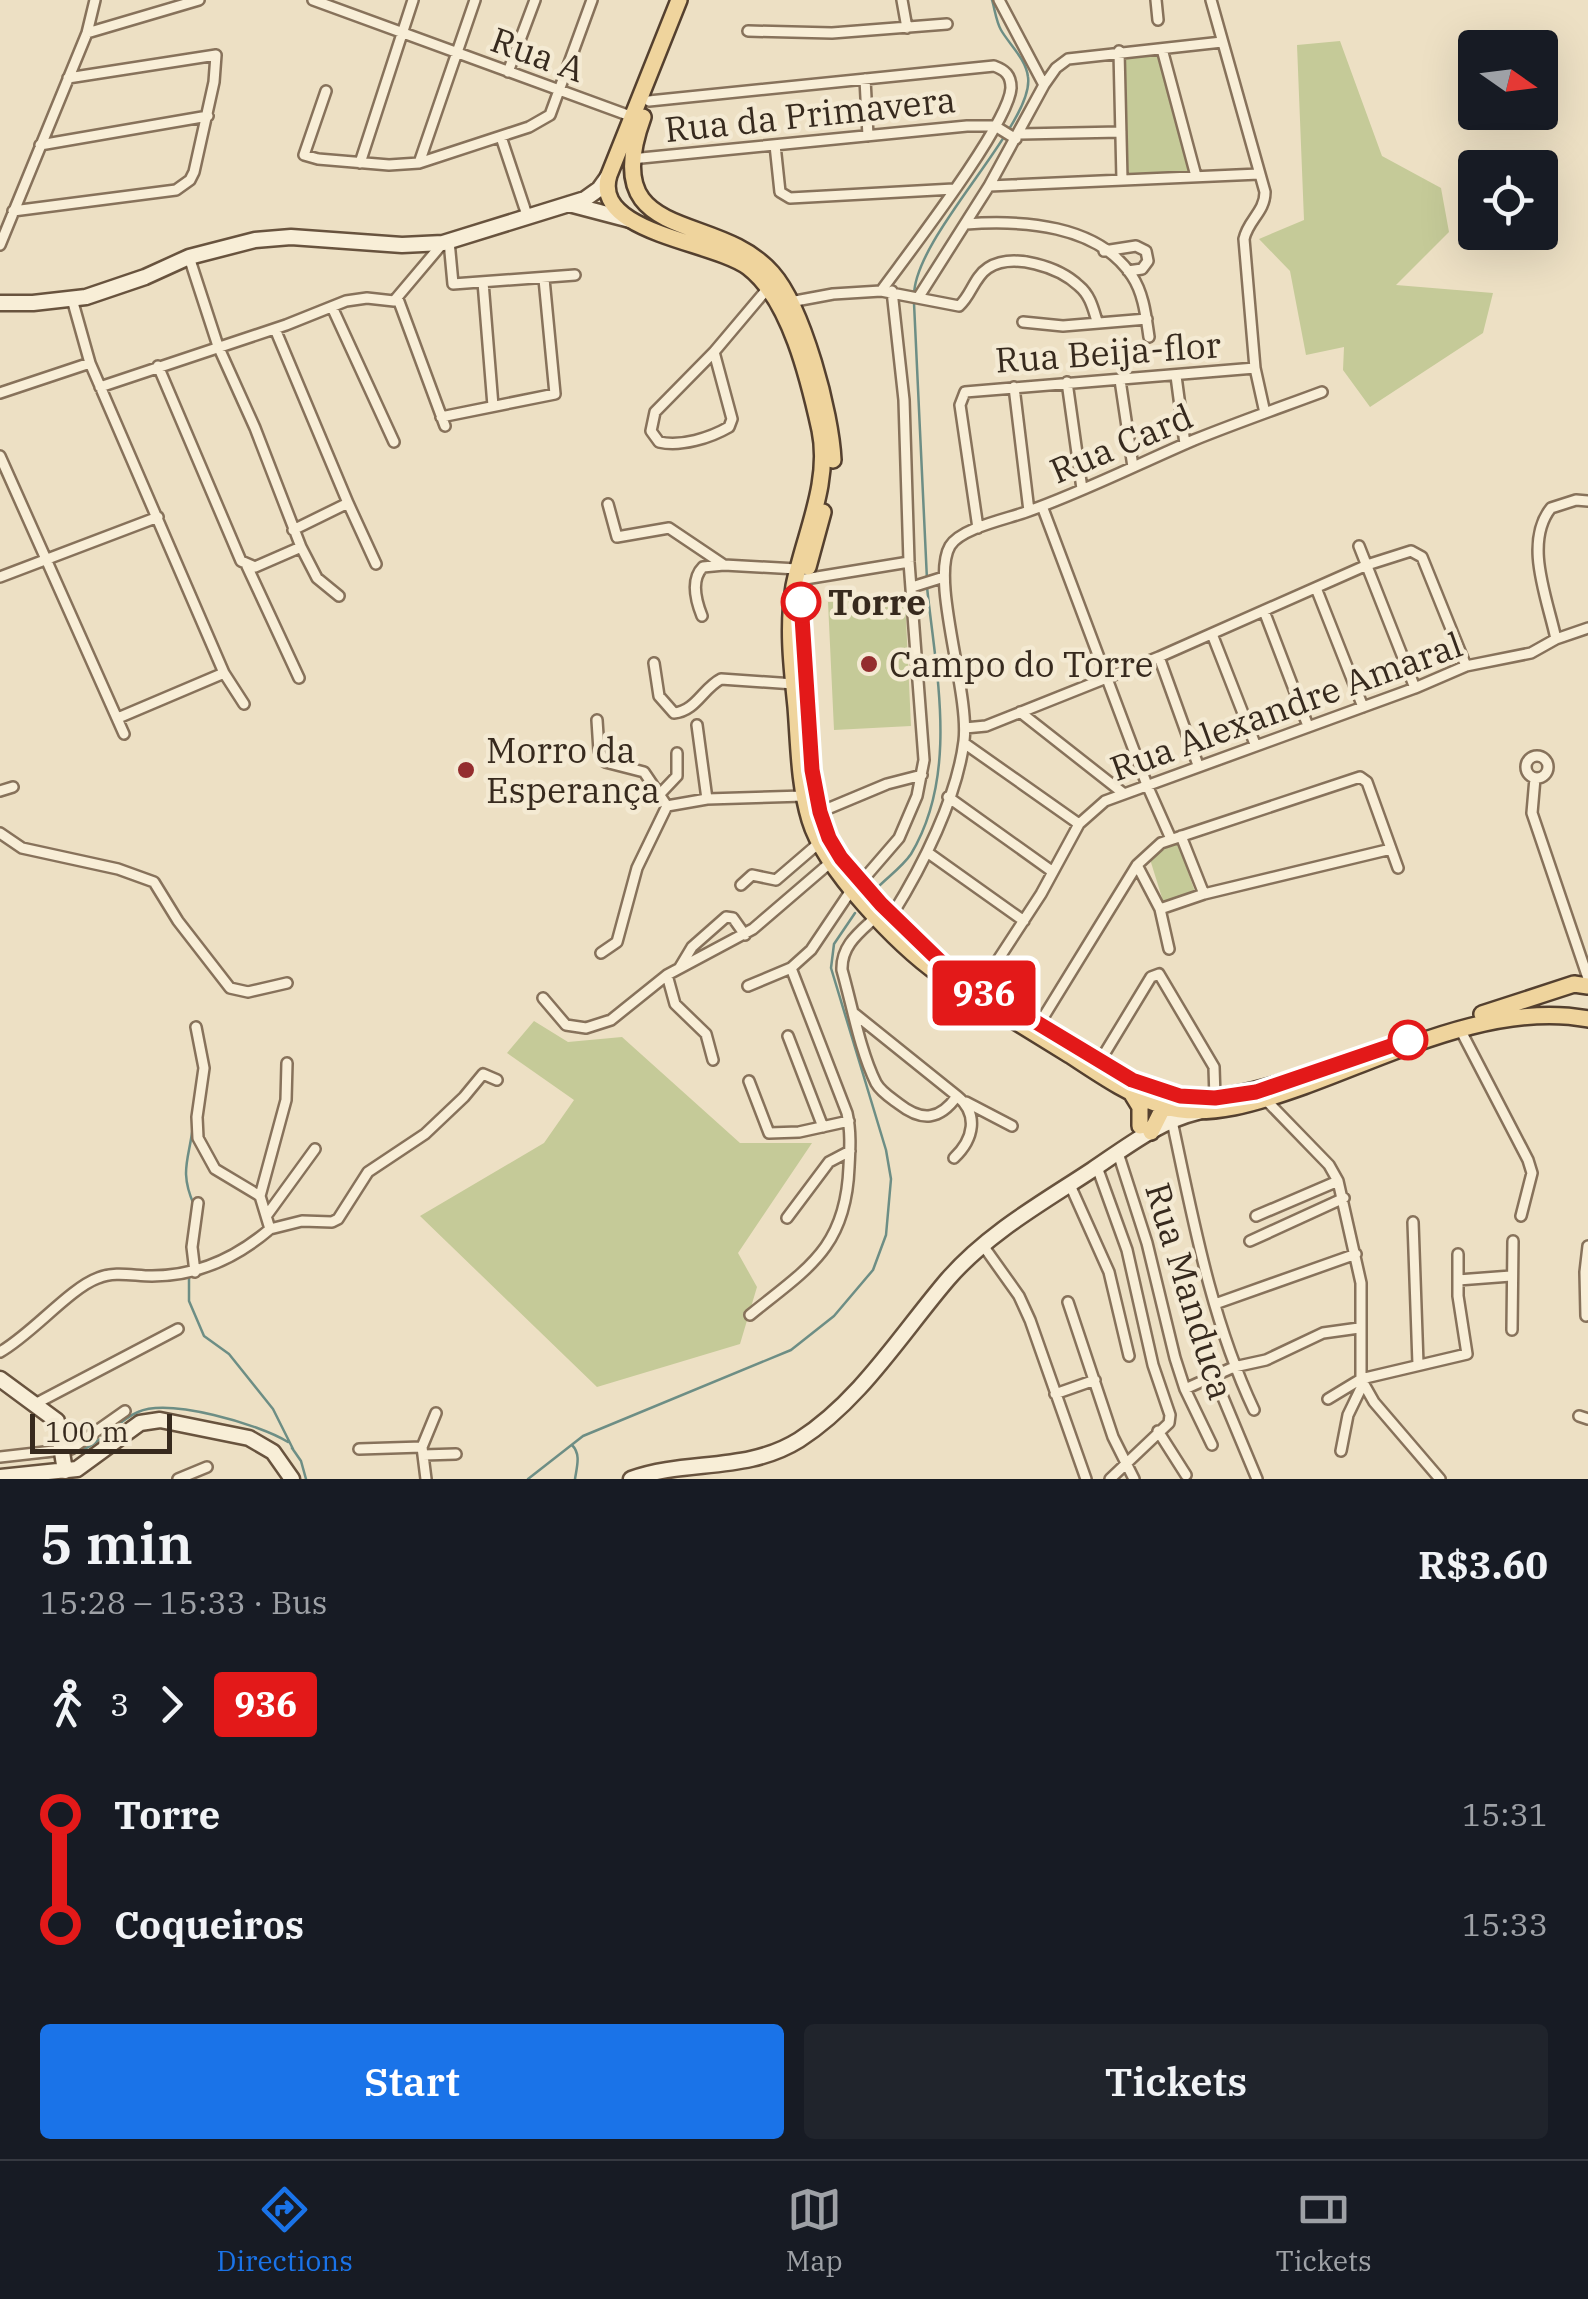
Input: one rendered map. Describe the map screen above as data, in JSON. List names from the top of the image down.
{
  "streets": {
    "street": [
      "Rua A",
      "Rua da Primavera",
      "Rua Beija-flor",
      "Rua Card",
      "Rua Alexandre Amaral",
      "Rua Manduca"
    ]
  },
  "crossings": [
    ["Rua Beija-flor", "Rua Card"]
  ],
  "places": ["Torre", "Campo do Torre", "Morro da Esperança"],
  "lines": ["bus line 936"],
  "scale_bar": "100 m",
  "north": "right",
  "page": {
    "on_map": "936",
    "scale": "100 m",
    "heading": ["5 min", "15:28 – 15:33 · Bus", "R$3.60"],
    "legs": ["3", "936"],
    "list": [
      {
        "name": "Torre",
        "value": "15:31"
      },
      {
        "name": "Coqueiros",
        "value": "15:33"
      }
    ],
    "buttons": ["Start", "Tickets"],
    "tabs": ["Directions", "Map", "Tickets"]
  }
}
